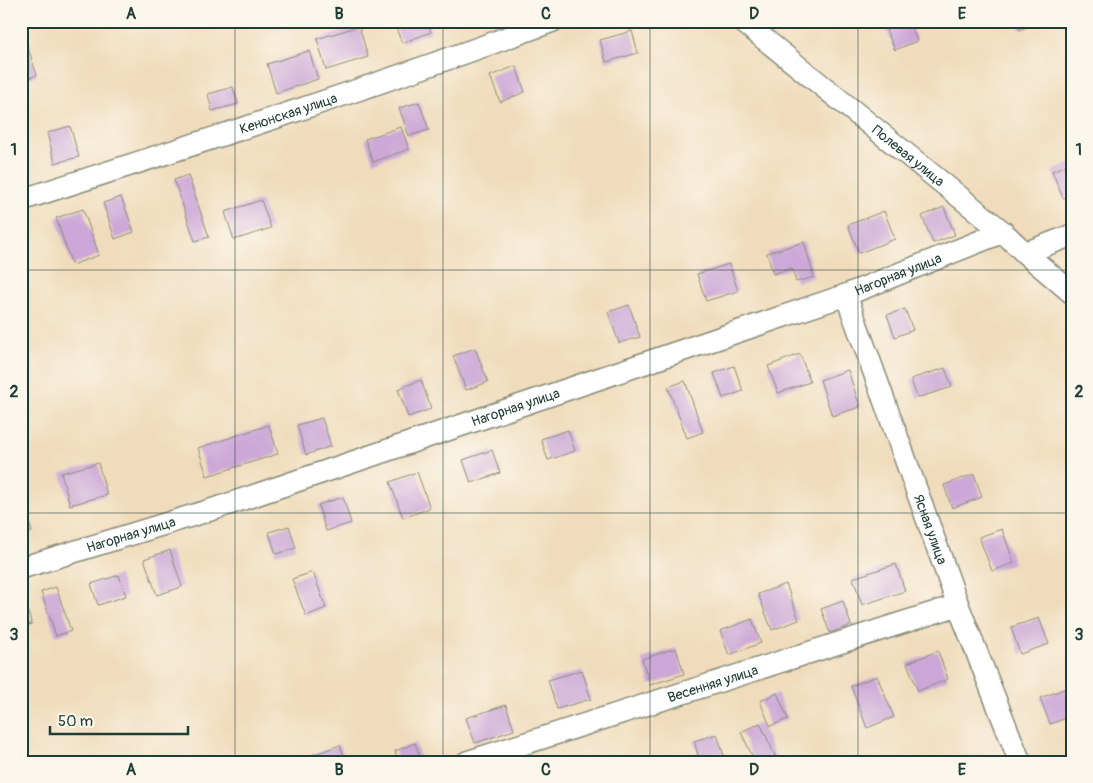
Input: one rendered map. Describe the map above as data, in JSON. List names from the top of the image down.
{
  "streets": {
    "street": [
      "Кенонская улица",
      "Полевая улица",
      "Нагорная улица",
      "Ясная улица",
      "Весенняя улица"
    ]
  },
  "crossings": [
    ["Полевая улица", "Нагорная улица"],
    ["Нагорная улица", "Ясная улица"],
    ["Ясная улица", "Весенняя улица"]
  ],
  "scale_bar": "50 m",
  "grid": {
    "columns": [
      "A",
      "B",
      "C",
      "D",
      "E"
    ],
    "rows": ["1", "2", "3"]
  }
}
